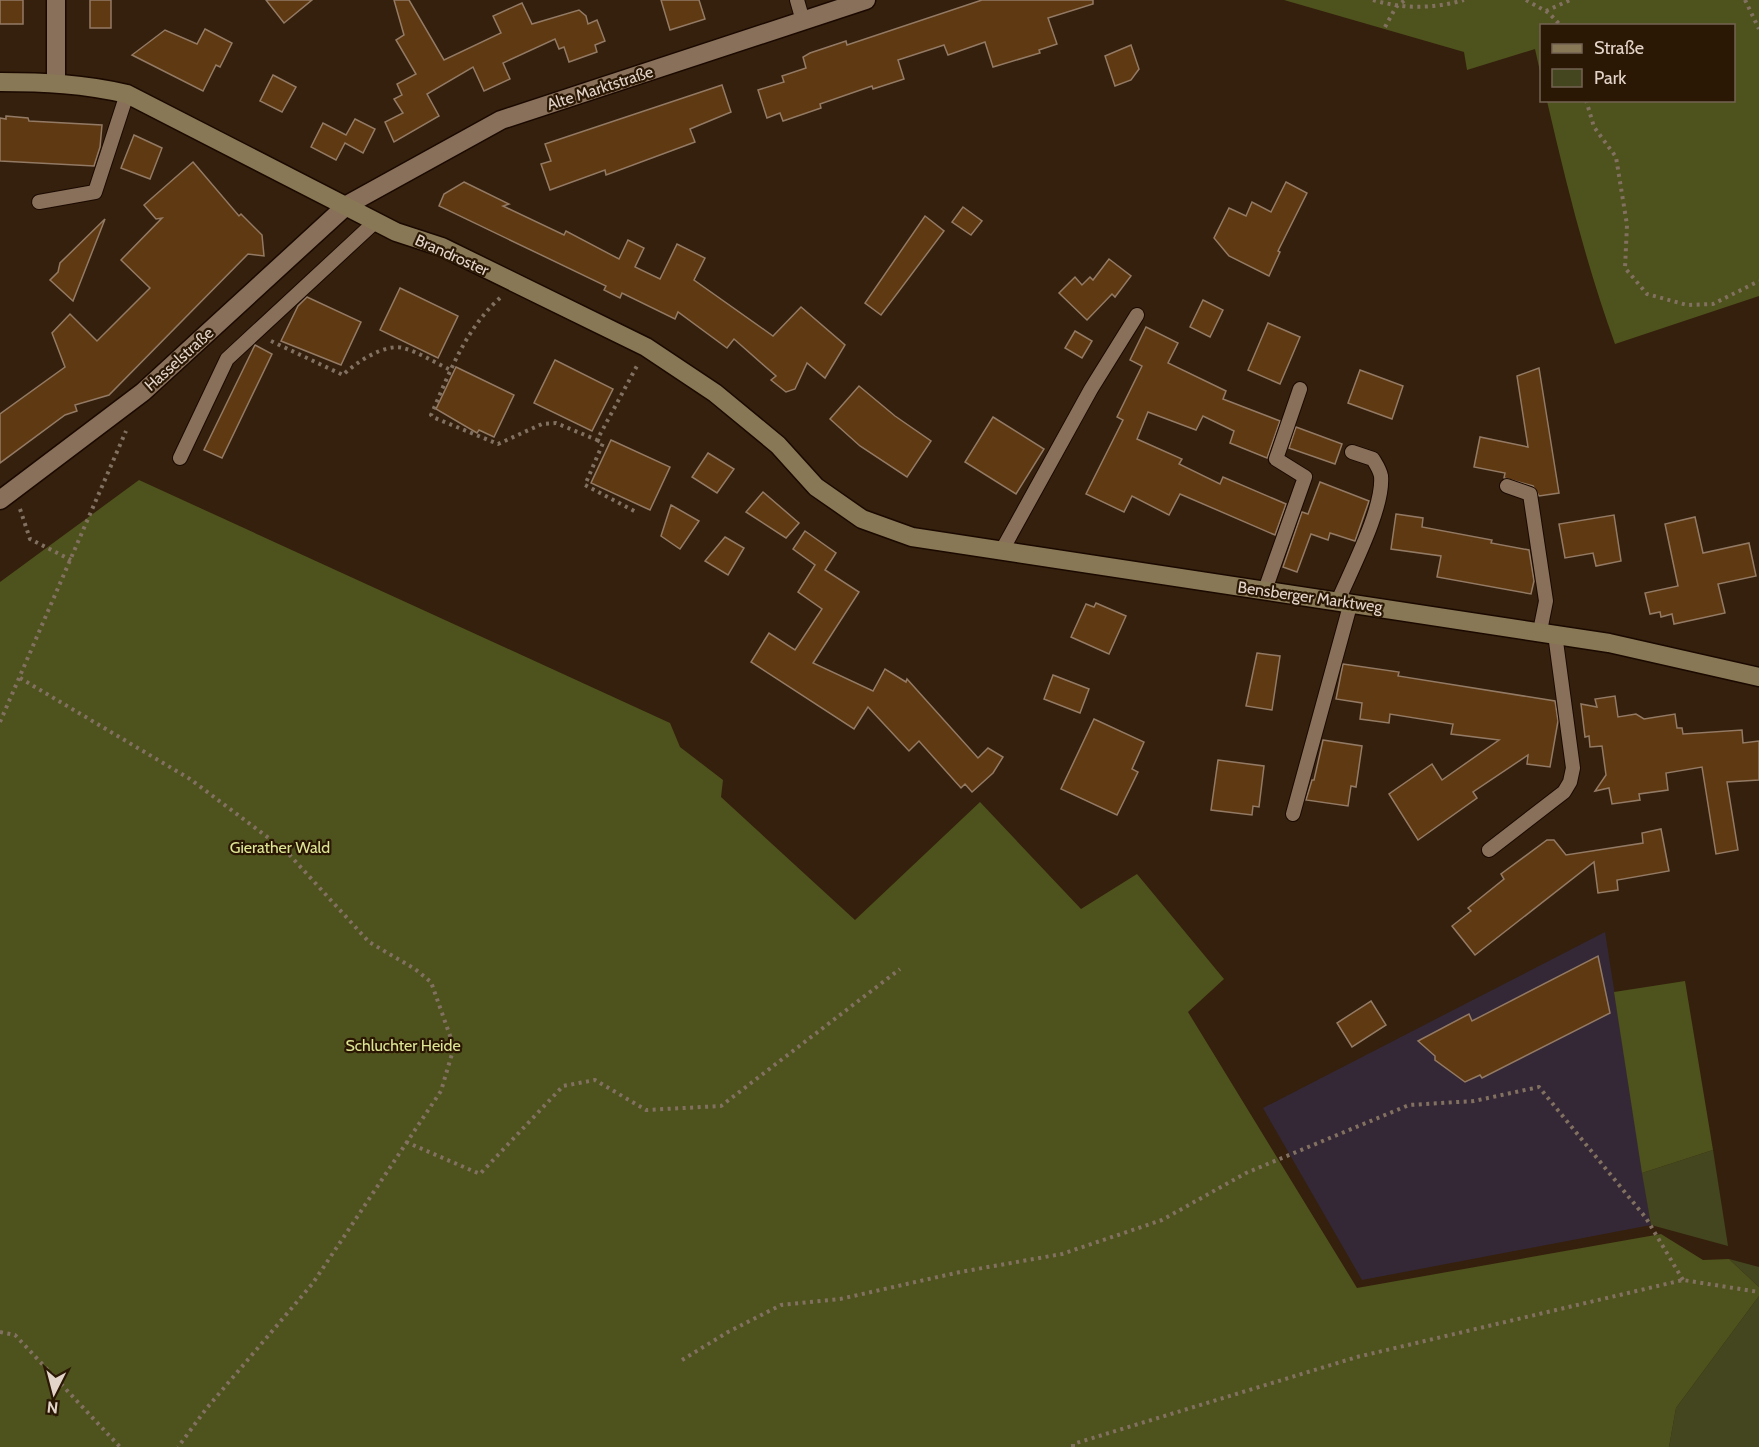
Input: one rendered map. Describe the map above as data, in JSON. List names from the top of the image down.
{
  "streets": {
    "street": [
      "Alte Marktstraße",
      "Brandroster",
      "Hasselstraße",
      "Bensberger Marktweg"
    ]
  },
  "crossings": [
    ["Alte Marktstraße", "Brandroster"],
    ["Alte Marktstraße", "Hasselstraße"],
    ["Brandroster", "Hasselstraße"],
    ["Brandroster", "Bensberger Marktweg"]
  ],
  "parks": ["Gierather Wald", "Schluchter Heide"],
  "legend": ["Straße", "Park"],
  "north": "bottom"
}
